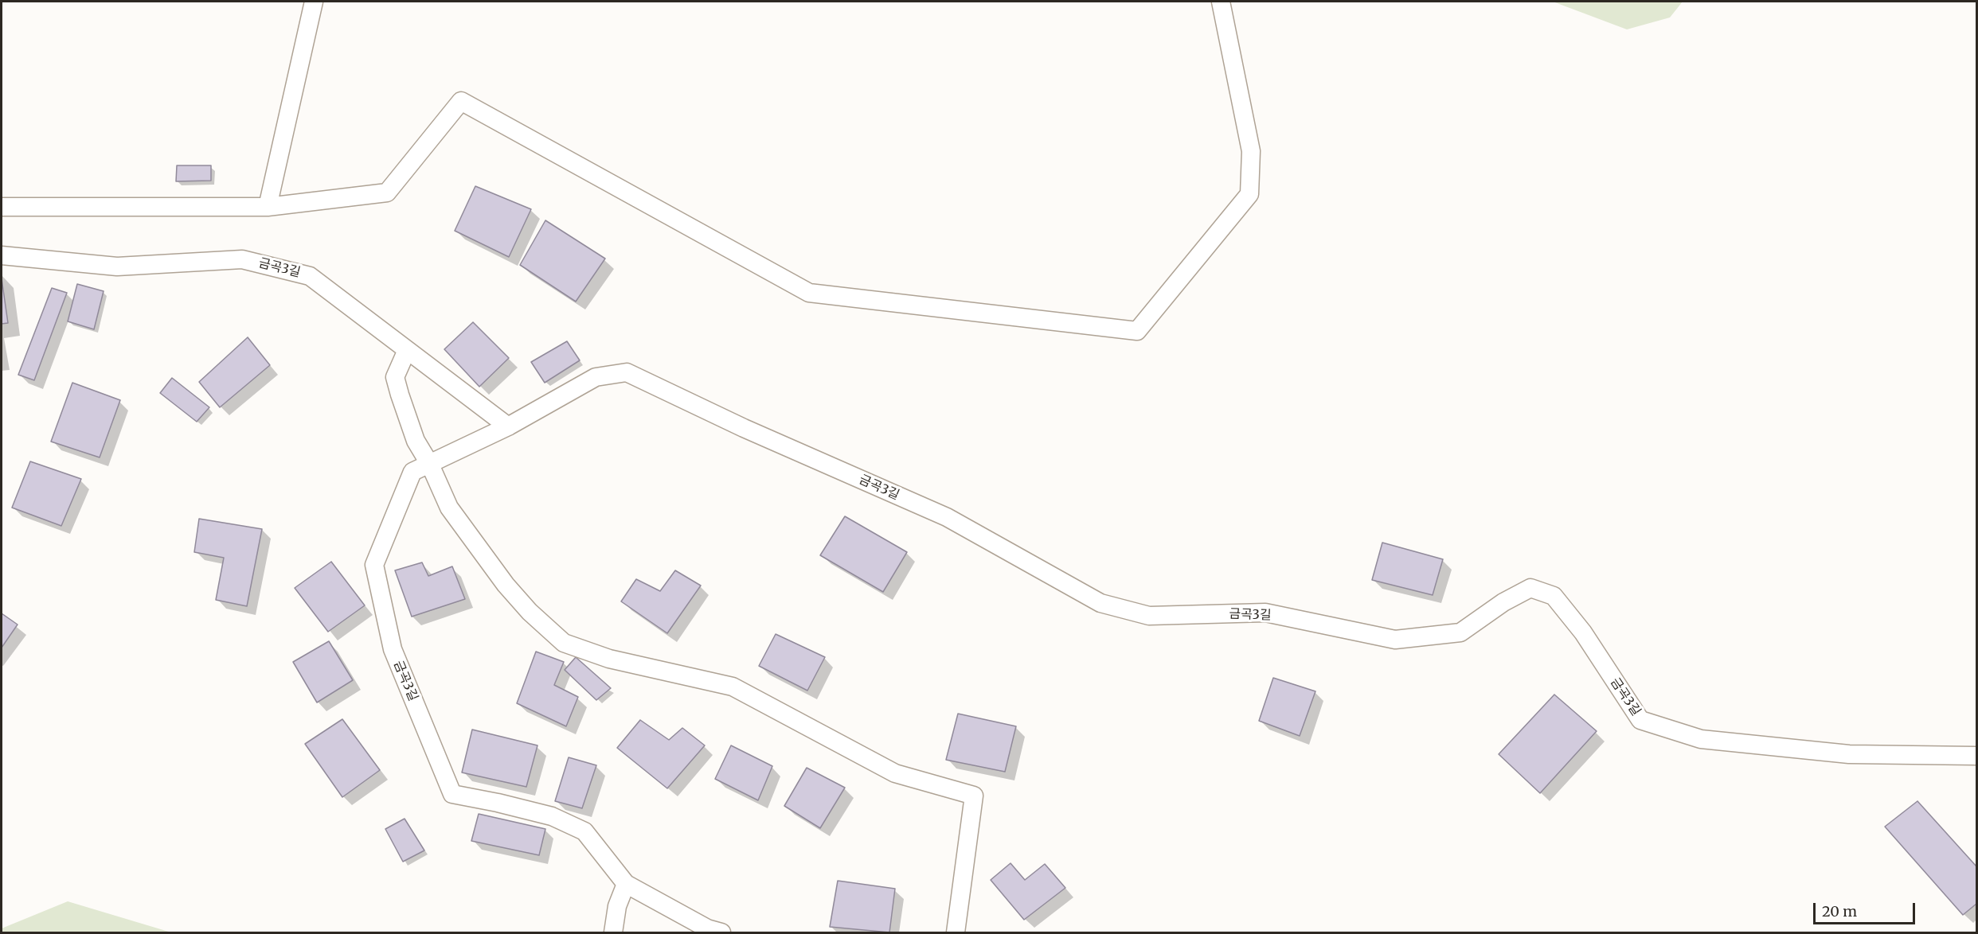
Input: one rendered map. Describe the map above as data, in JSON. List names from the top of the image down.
{
  "streets": {
    "lane": ["금곡3길"]
  },
  "scale_bar": "20 m"
}
